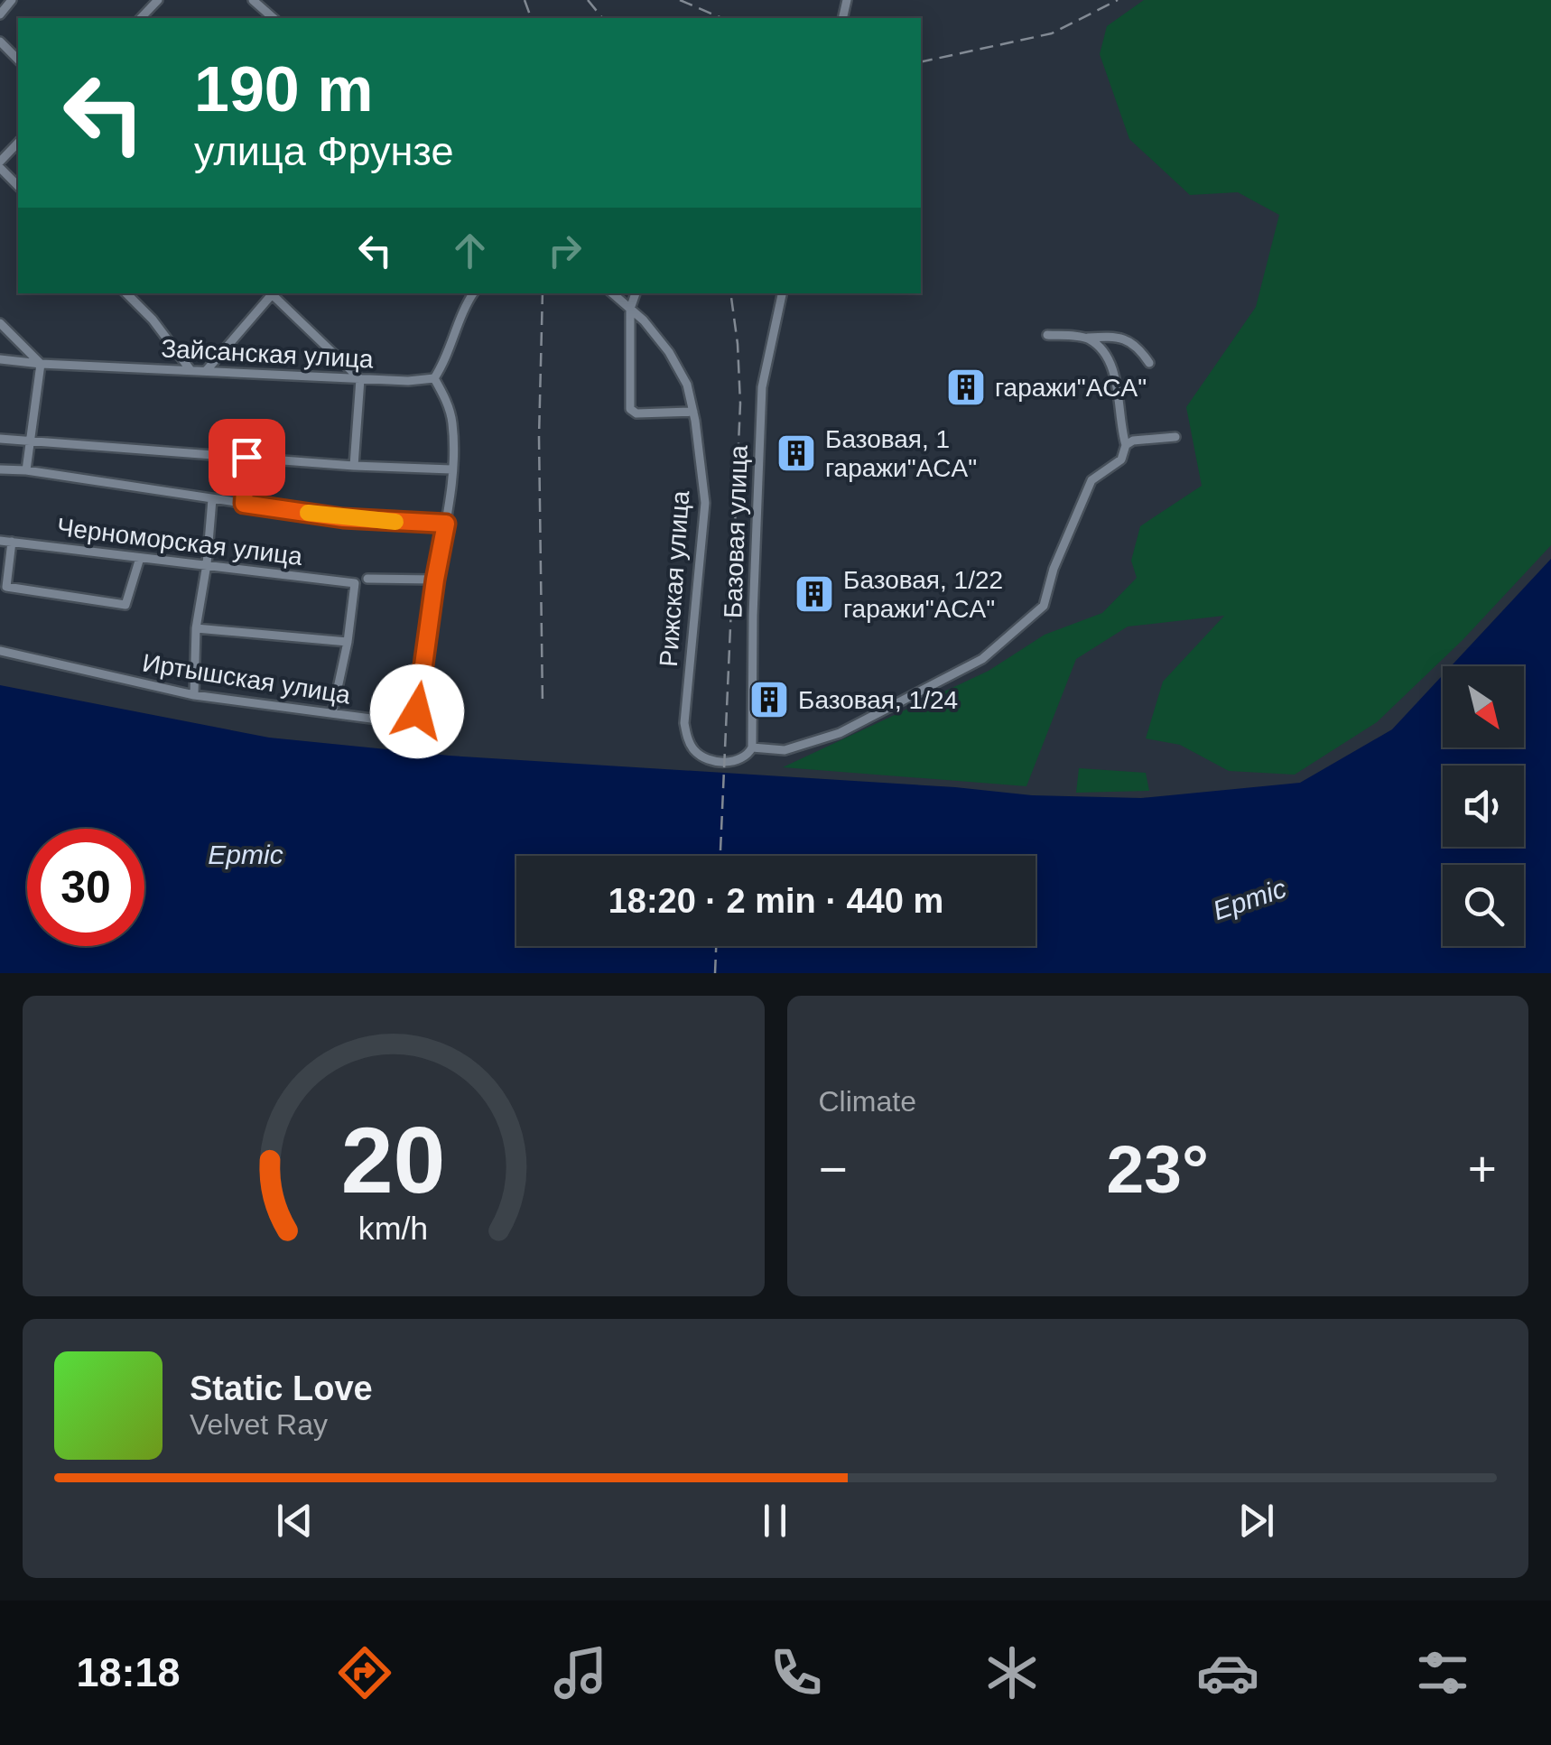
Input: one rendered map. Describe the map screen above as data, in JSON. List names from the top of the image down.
{
  "streets": {
    "street": [
      "Зайсанская улица",
      "Базовая улица",
      "Черноморская улица",
      "Рижская улица",
      "Иртышская улица"
    ]
  },
  "crossings": [
    ["Зайсанская улица", "Иртышская улица"],
    ["Базовая улица", "Рижская улица"]
  ],
  "water": ["Ертіс"],
  "places": {
    "building": [
      "гаражи\"ACА\"",
      "Базовая, 1 гаражи\"ACА\"",
      "Базовая, 1/22 гаражи\"ACА\"",
      "Базовая, 1/24"
    ]
  },
  "north": "bottom right",
  "page": {
    "turn": ["190 m", "улица Фрунзе"],
    "limit": "30",
    "trip": "18:20 · 2 min · 440 m",
    "tile": "Climate",
    "heat": ["−", "23°", "+"],
    "song": ["Static Love", "Velvet Ray"],
    "tabs": "18:18",
    "gauge": ["20", "km/h"]
  }
}
